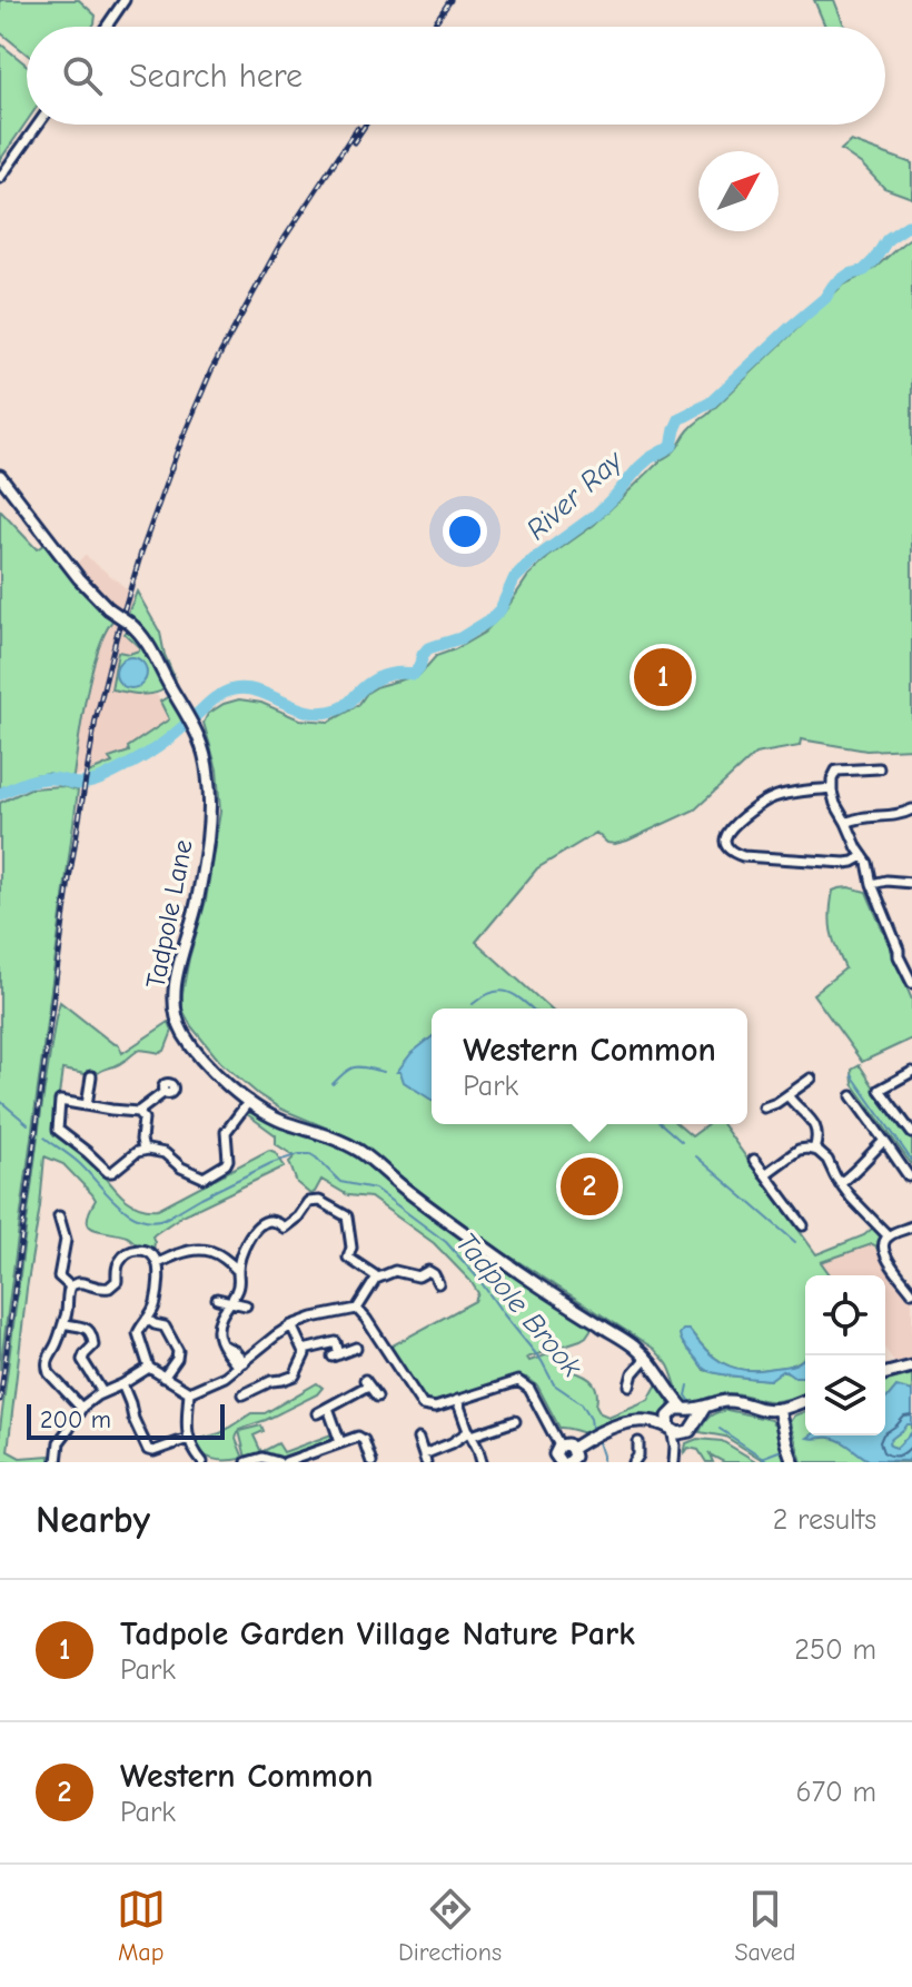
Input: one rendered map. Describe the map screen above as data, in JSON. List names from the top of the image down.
{
  "streets": {
    "street": ["Tadpole Lane"]
  },
  "water": ["River Ray", "Tadpole Brook"],
  "scale_bar": "200 m",
  "north": "top right",
  "page": {
    "search": "Search here",
    "pins": ["1", "2"],
    "popup": ["Western Common", "Park"],
    "scale": "200 m",
    "heading": ["Nearby", "2 results"],
    "list": [
      {
        "mark": "1",
        "name": "Tadpole Garden Village Nature Park",
        "note": "Park",
        "value": "250 m"
      },
      {
        "mark": "2",
        "name": "Western Common",
        "note": "Park",
        "value": "670 m"
      }
    ],
    "nav": ["Map", "Directions", "Saved"]
  }
}
